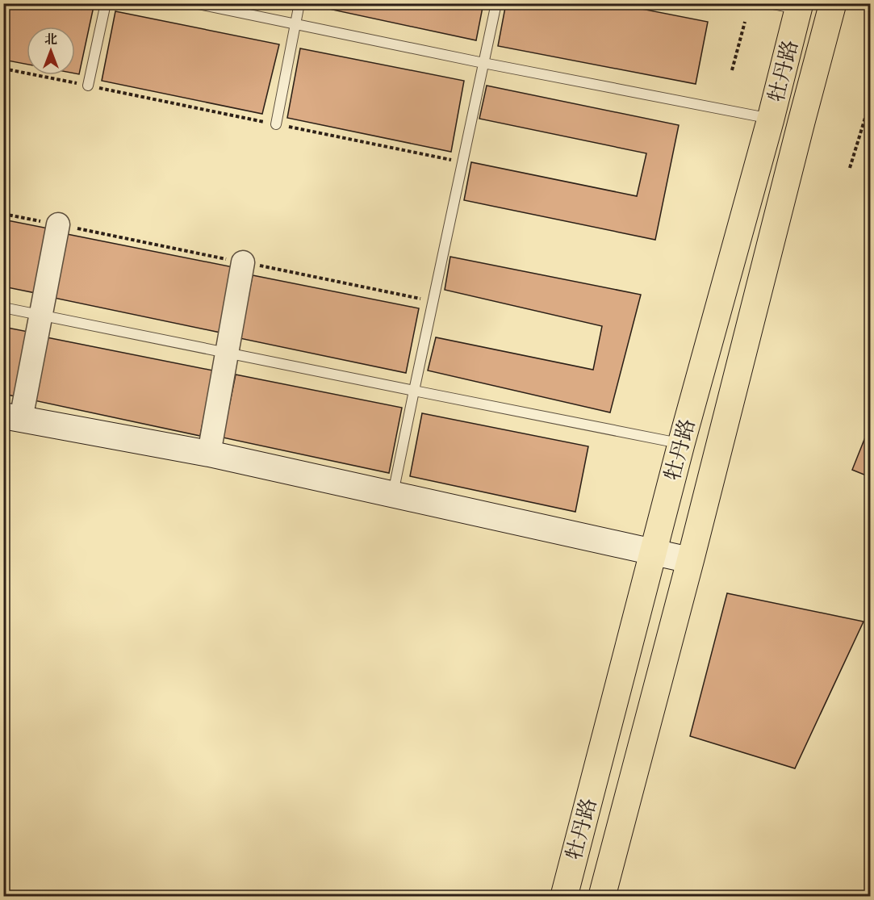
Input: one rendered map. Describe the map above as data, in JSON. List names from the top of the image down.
{
  "streets": {
    "main road": ["牡丹路"]
  },
  "north": "top"
}
